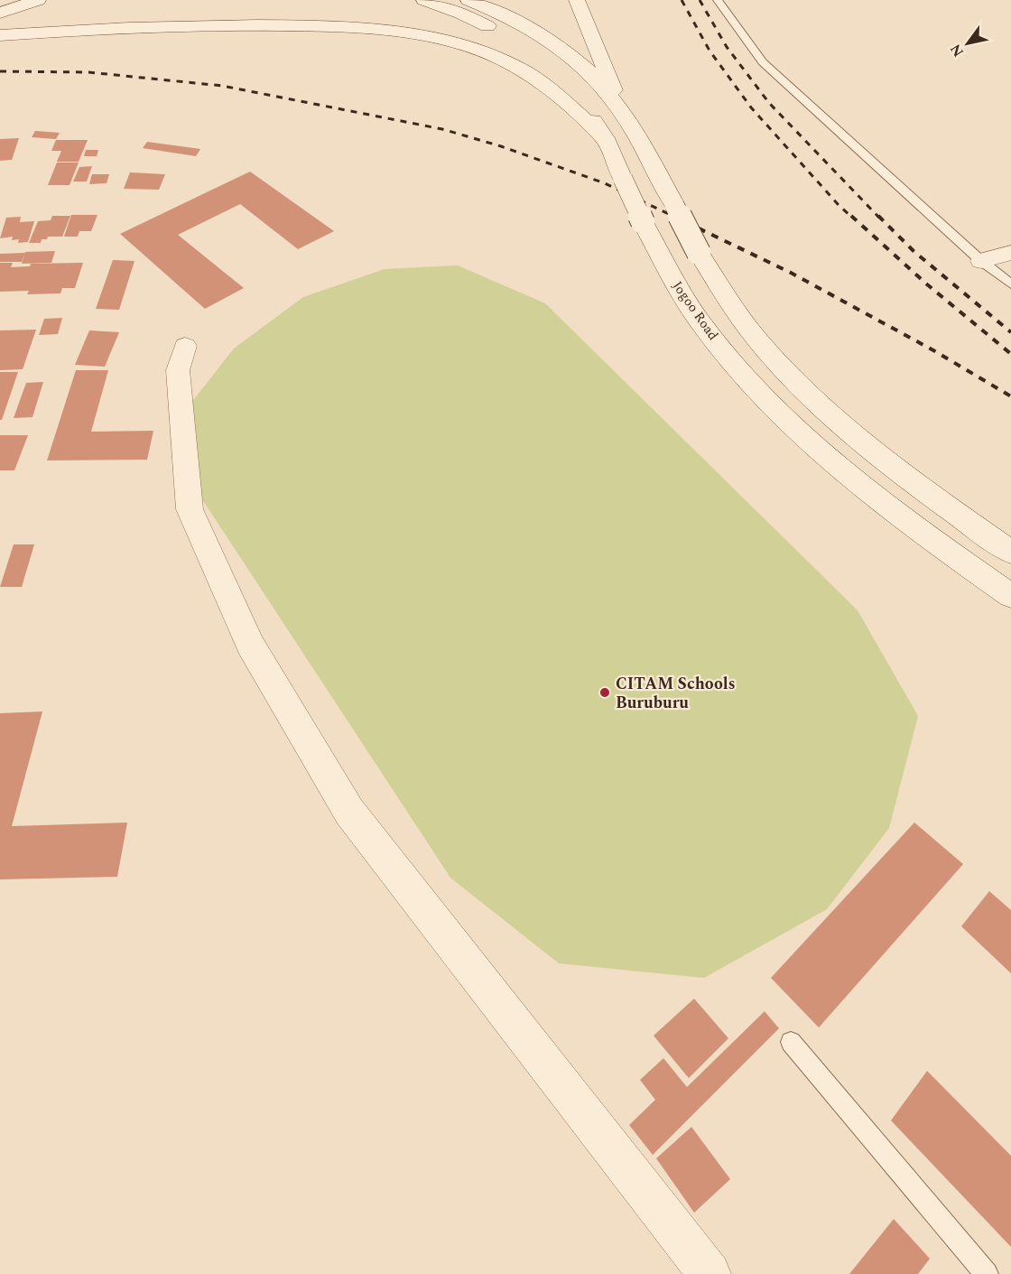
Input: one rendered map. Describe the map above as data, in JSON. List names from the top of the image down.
{
  "streets": {
    "main road": ["Jogoo Road"]
  },
  "places": ["CITAM Schools Buruburu"],
  "north": "bottom left"
}
